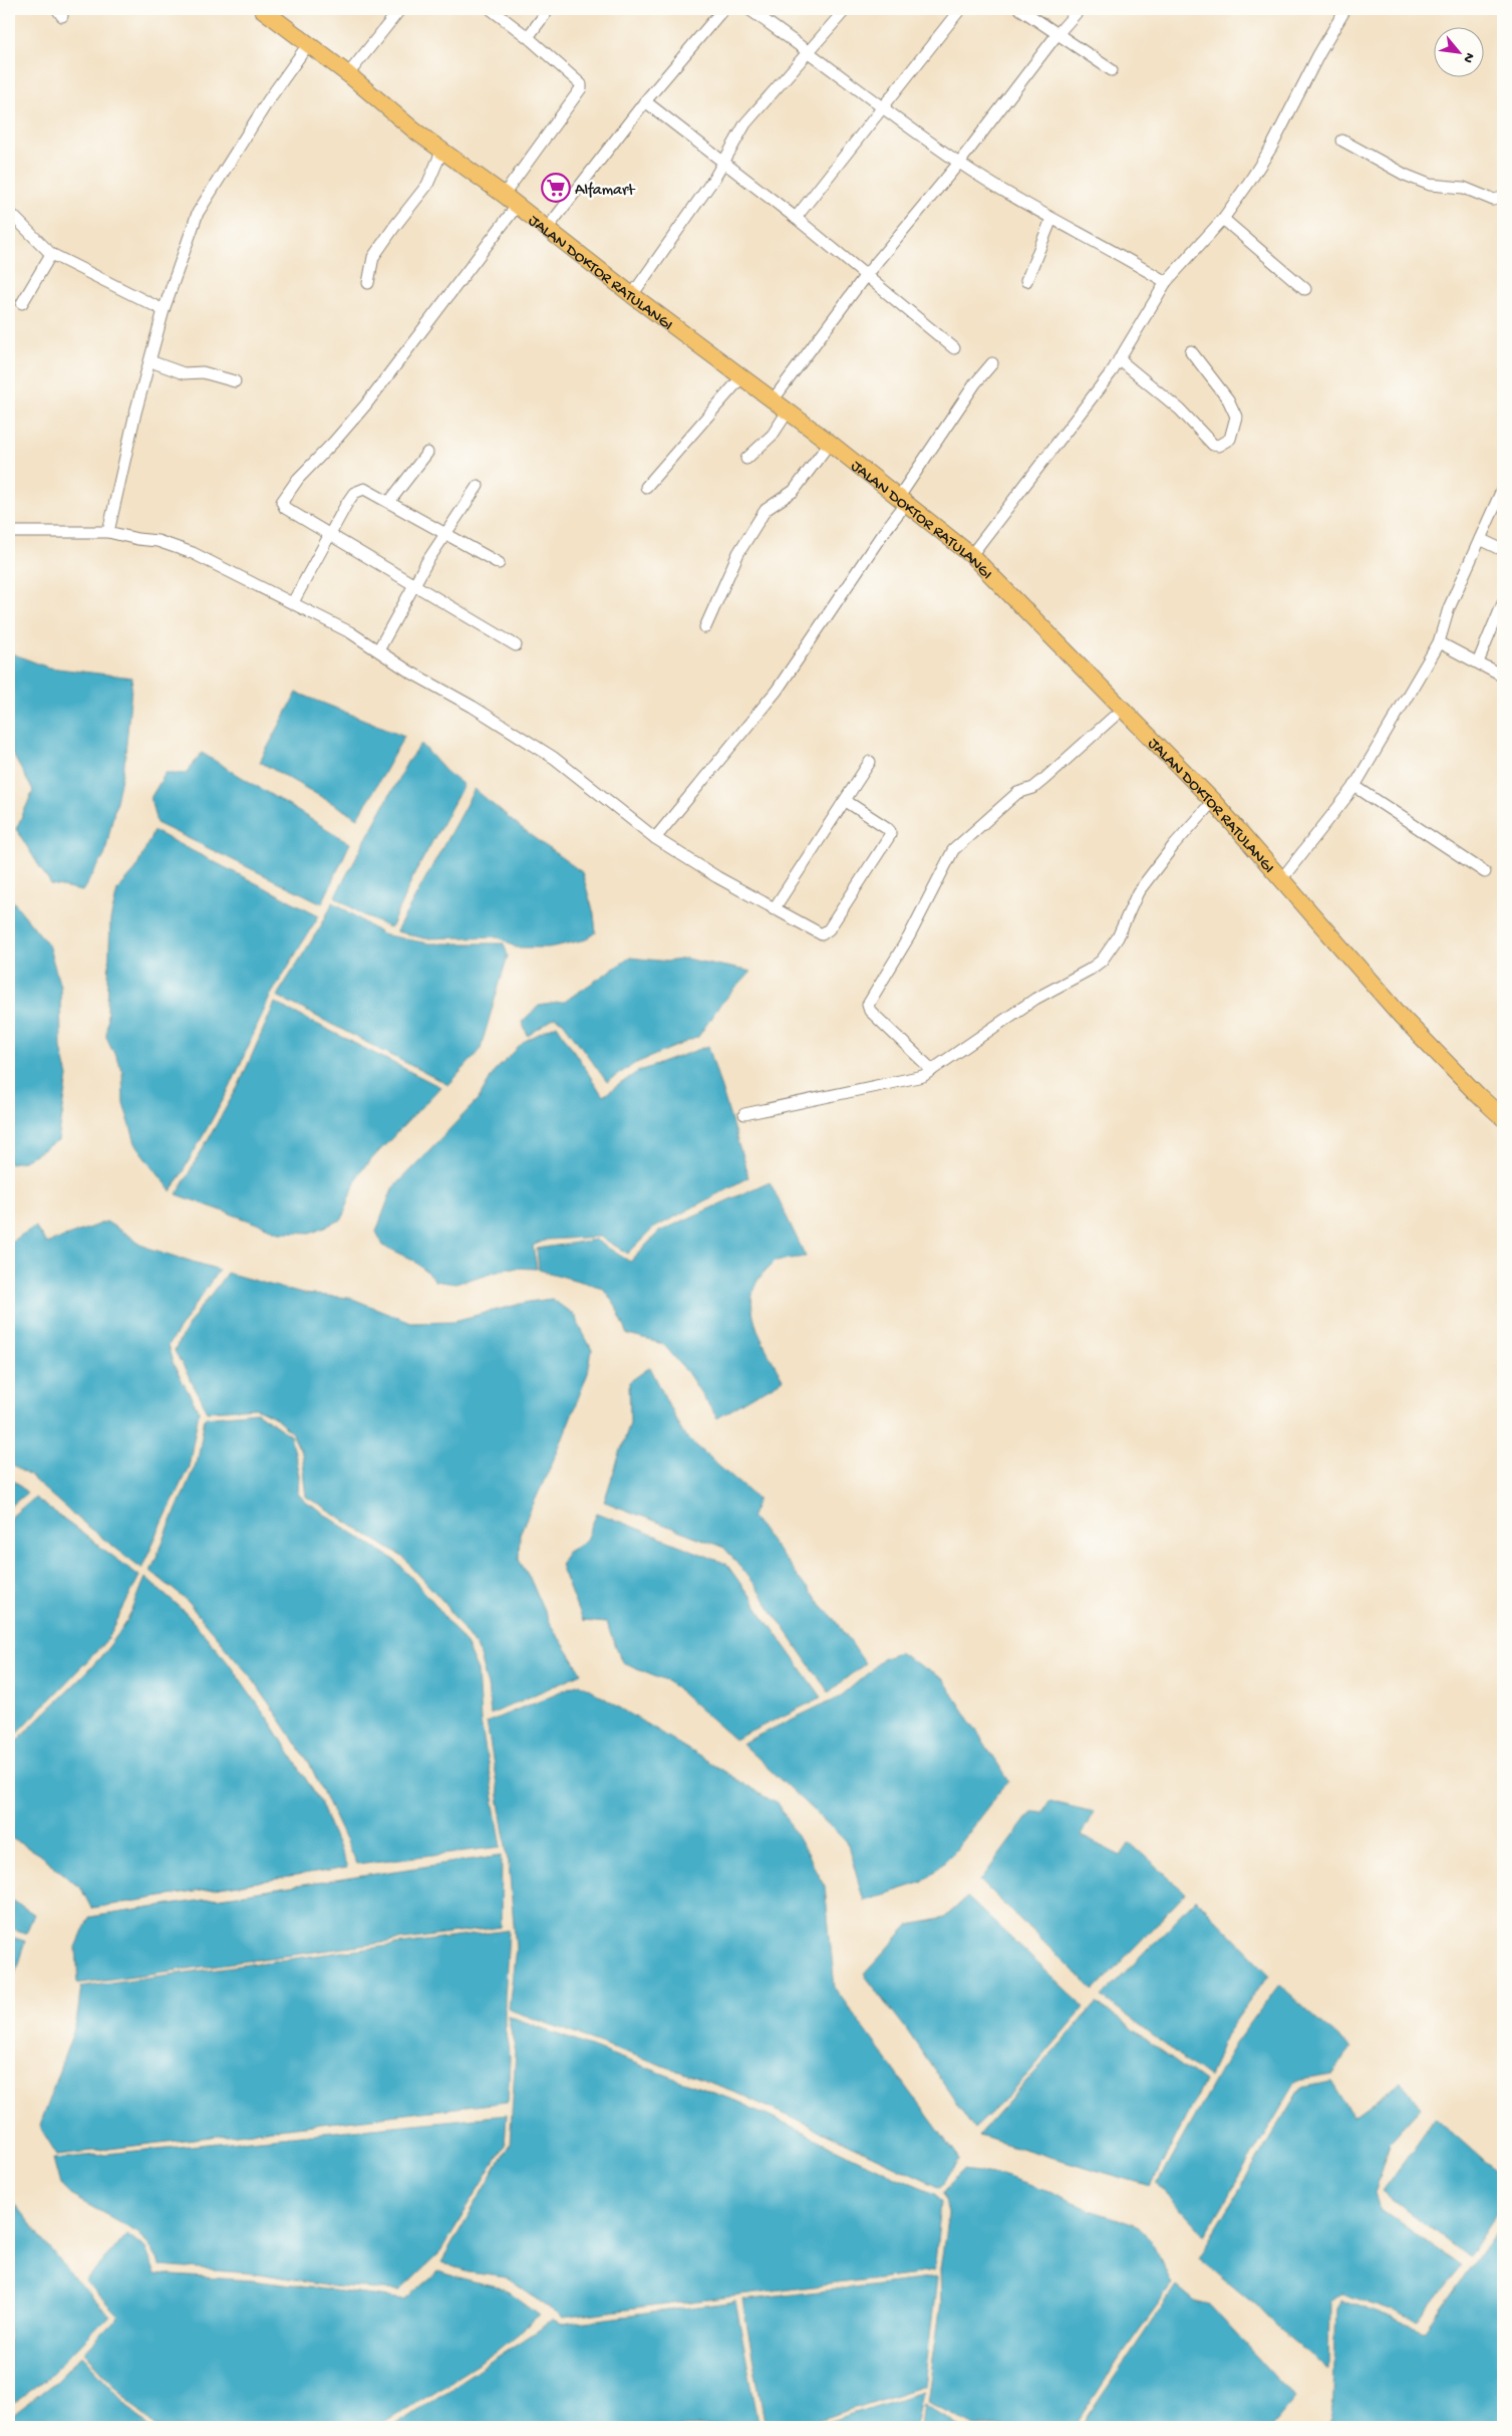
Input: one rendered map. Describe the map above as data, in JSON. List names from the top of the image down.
{
  "streets": {
    "highway": ["JALAN DOKTOR RATULANGI"]
  },
  "places": {
    "supermarket": ["Alfamart"]
  },
  "north": "bottom right"
}
